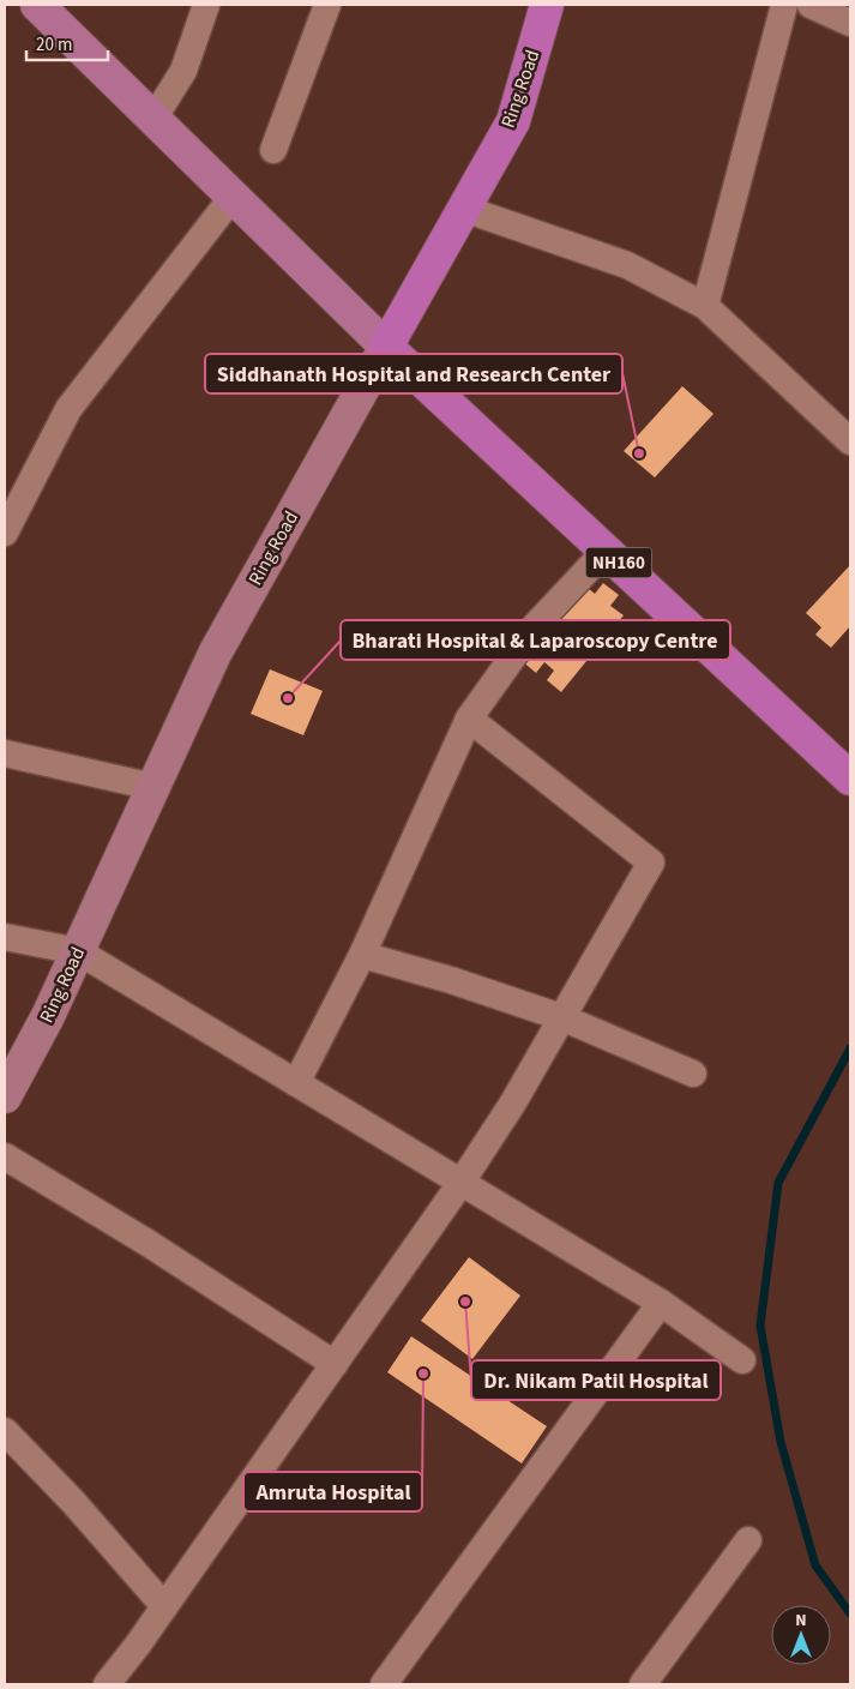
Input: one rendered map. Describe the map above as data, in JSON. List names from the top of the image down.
{
  "streets": {
    "highway": ["Ring Road", "NH160"]
  },
  "crossings": [
    ["Ring Road", "NH160"]
  ],
  "places": [
    "Siddhanath Hospital and Research Center",
    "Bharati Hospital & Laparoscopy Centre",
    "Dr. Nikam Patil Hospital",
    "Amruta Hospital"
  ],
  "scale_bar": "20 m",
  "north": "top"
}
